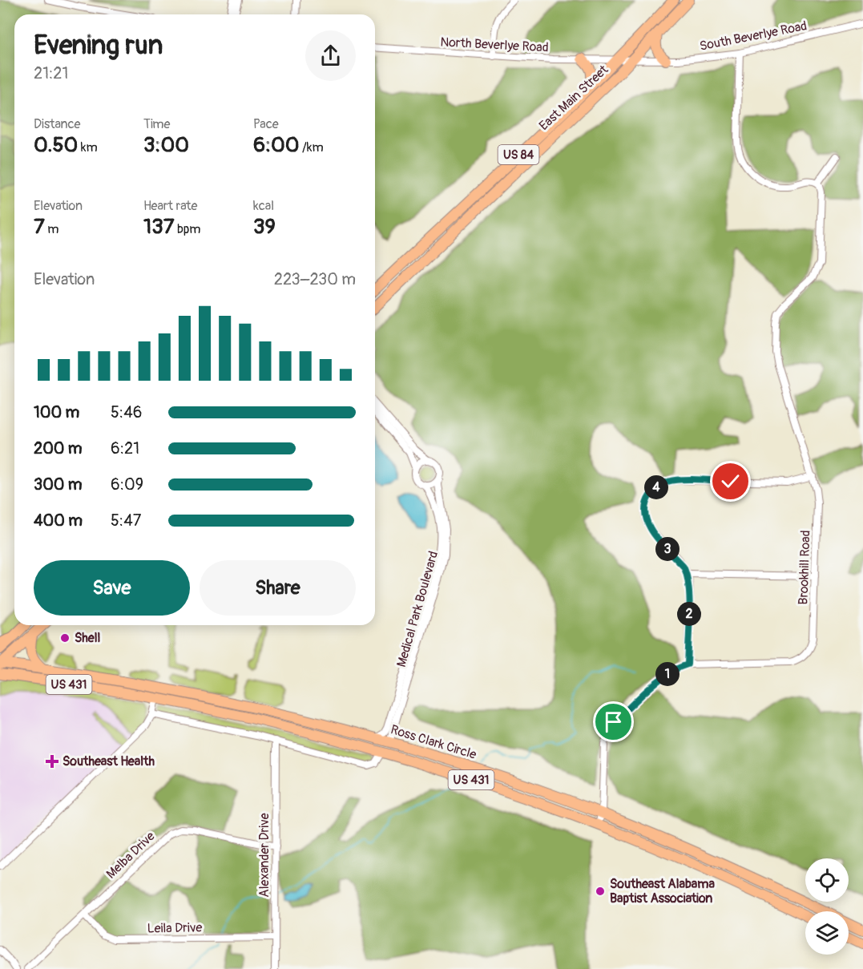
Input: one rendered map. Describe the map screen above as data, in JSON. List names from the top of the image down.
{
  "streets": {
    "highway": [
      "East Main Street",
      "US 84",
      "US 431",
      "Ross Clark Circle"
    ],
    "street": [
      "South Beverlye Road",
      "North Beverlye Road",
      "Brookhill Road",
      "Medical Park Boulevard",
      "Melba Drive",
      "Alexander Drive",
      "Leila Drive"
    ]
  },
  "crossings": [
    ["South Beverlye Road", "North Beverlye Road"],
    ["South Beverlye Road", "East Main Street"],
    ["North Beverlye Road", "East Main Street"],
    ["Brookhill Road", "Ross Clark Circle"],
    ["Medical Park Boulevard", "Ross Clark Circle"],
    ["Melba Drive", "Alexander Drive"],
    ["Melba Drive", "Leila Drive"],
    ["Alexander Drive", "Leila Drive"]
  ],
  "places": {
    "other": ["Shell", "Southeast Alabama Baptist Association"],
    "health": ["Southeast Health"]
  },
  "page": {
    "heading": ["Evening run", "21:21"],
    "stats": [
      ["Distance", "0.50 km"],
      ["Time", "3:00"],
      ["Pace", "6:00 /km"],
      ["Elevation", "7 m"],
      ["Heart rate", "137 bpm"],
      ["kcal", "39"]
    ],
    "chart": ["Elevation", "223–230 m"],
    "list": [
      {
        "name": "100 m",
        "note": "5:46"
      },
      {
        "name": "200 m",
        "note": "6:21"
      },
      {
        "name": "300 m",
        "note": "6:09"
      },
      {
        "name": "400 m",
        "note": "5:47"
      }
    ],
    "pins": [
      "4",
      "3",
      "2",
      "1"
    ],
    "buttons": ["Save", "Share"]
  }
}
